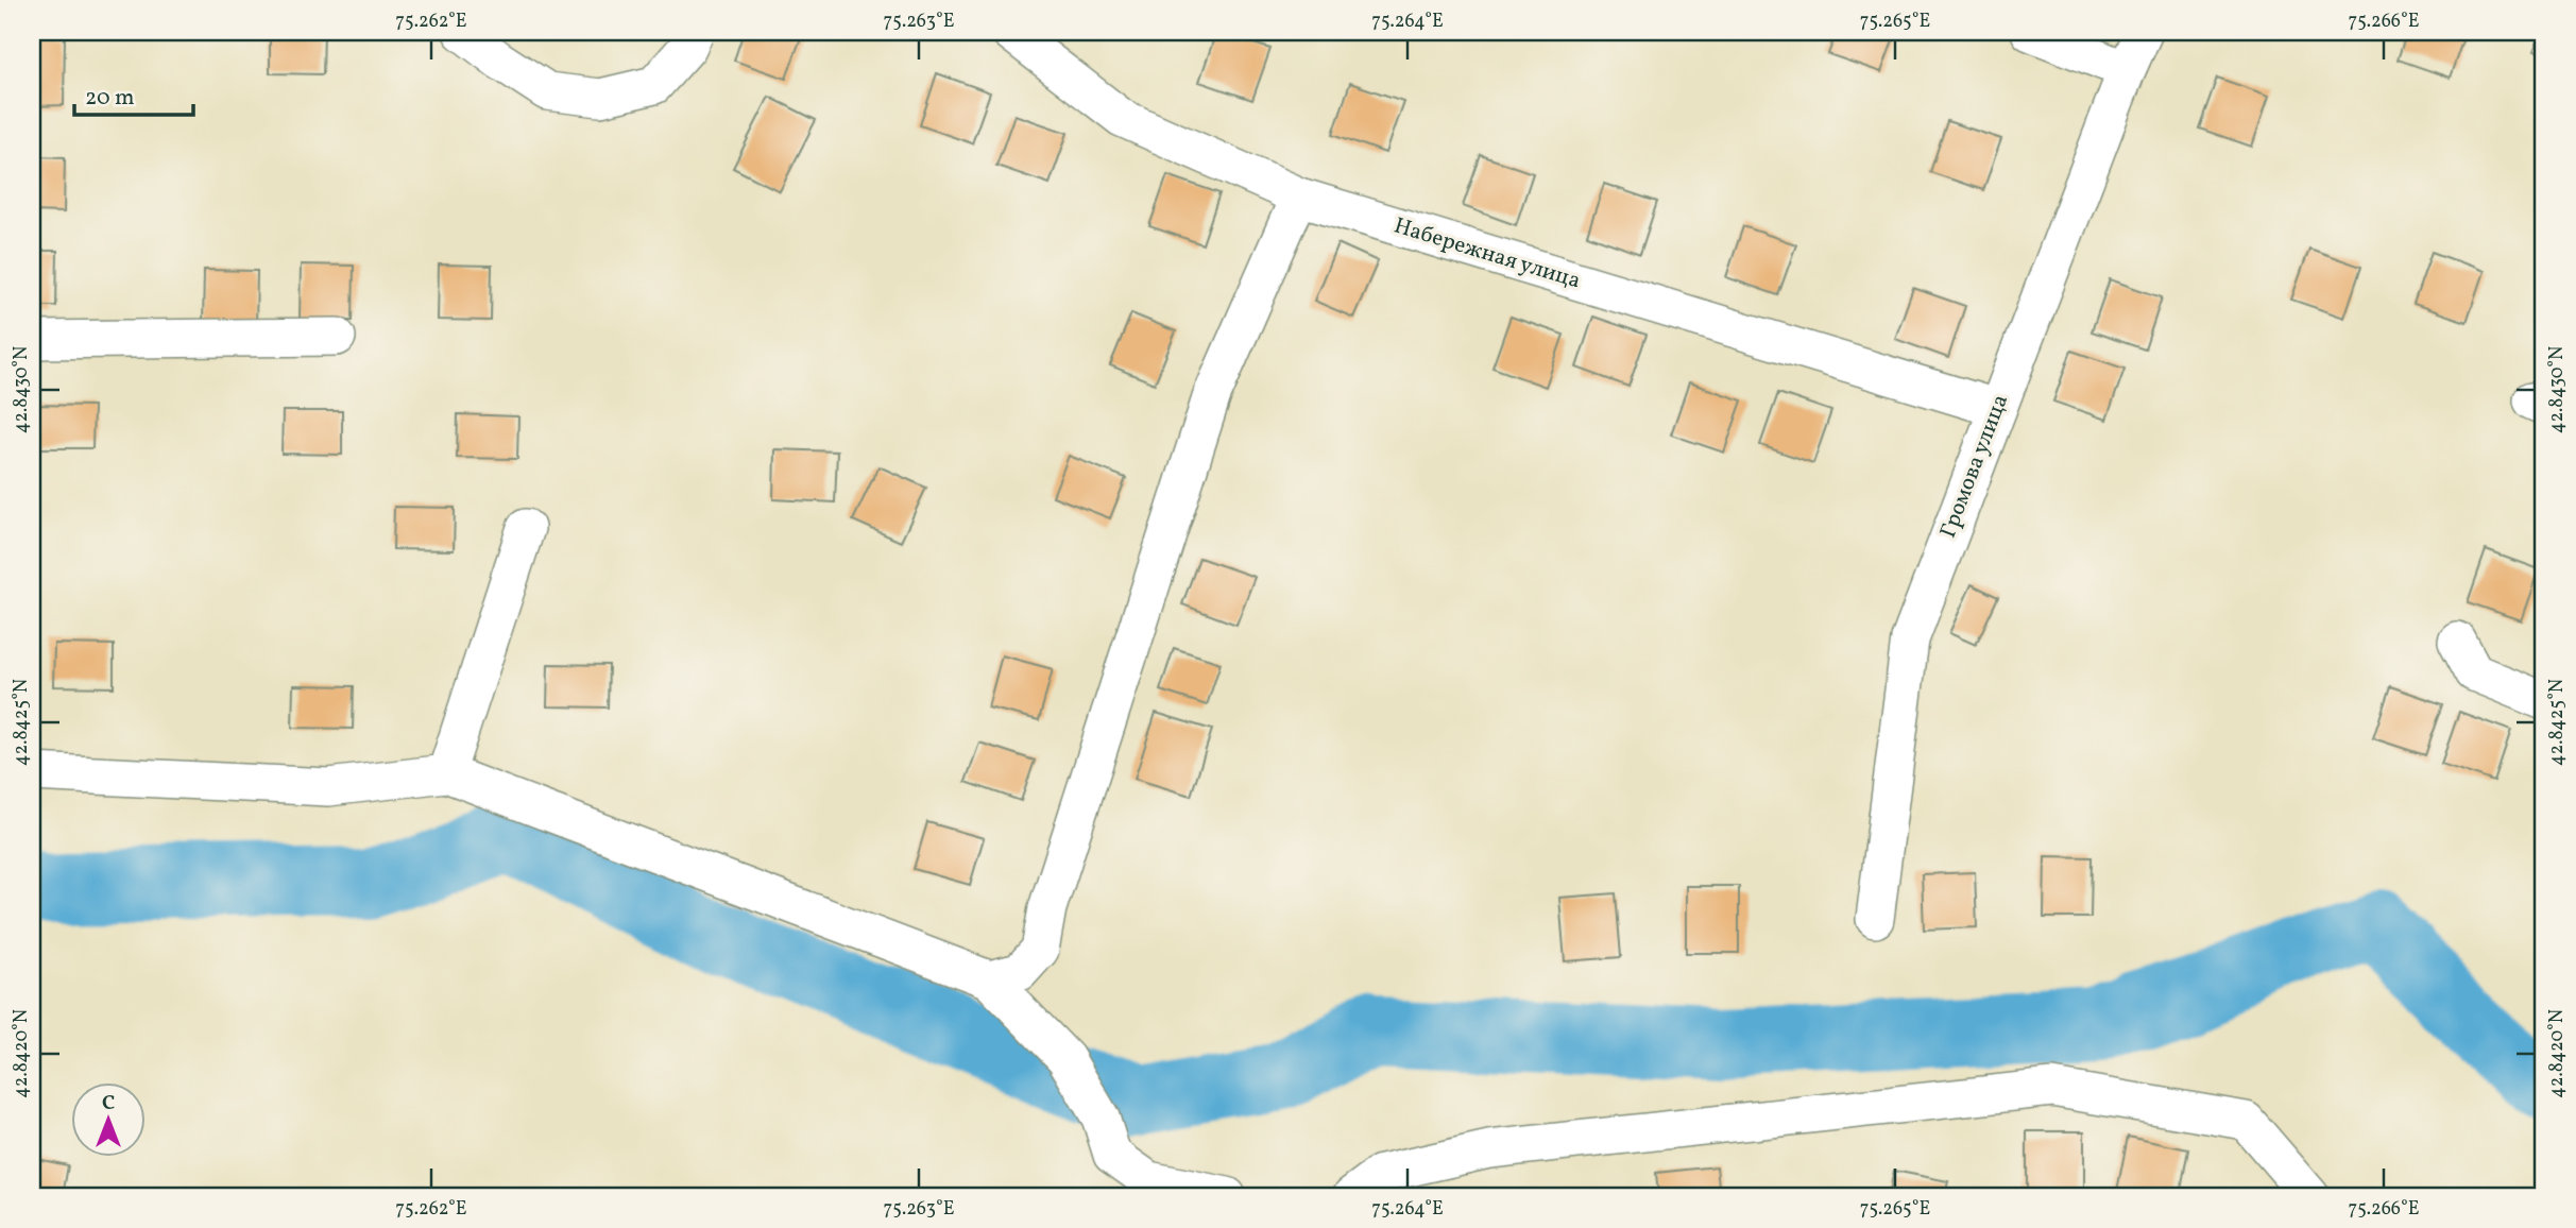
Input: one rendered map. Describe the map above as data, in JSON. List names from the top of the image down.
{
  "streets": {
    "street": ["Набережная улица", "Громова улица"]
  },
  "crossings": [
    ["Набережная улица", "Громова улица"]
  ],
  "scale_bar": "20 m",
  "north": "top",
  "coordinates": [
    "75.262°E",
    "75.263°E",
    "75.264°E",
    "75.265°E",
    "75.266°E",
    "42.8430°N",
    "42.8425°N",
    "42.8420°N"
  ]
}
